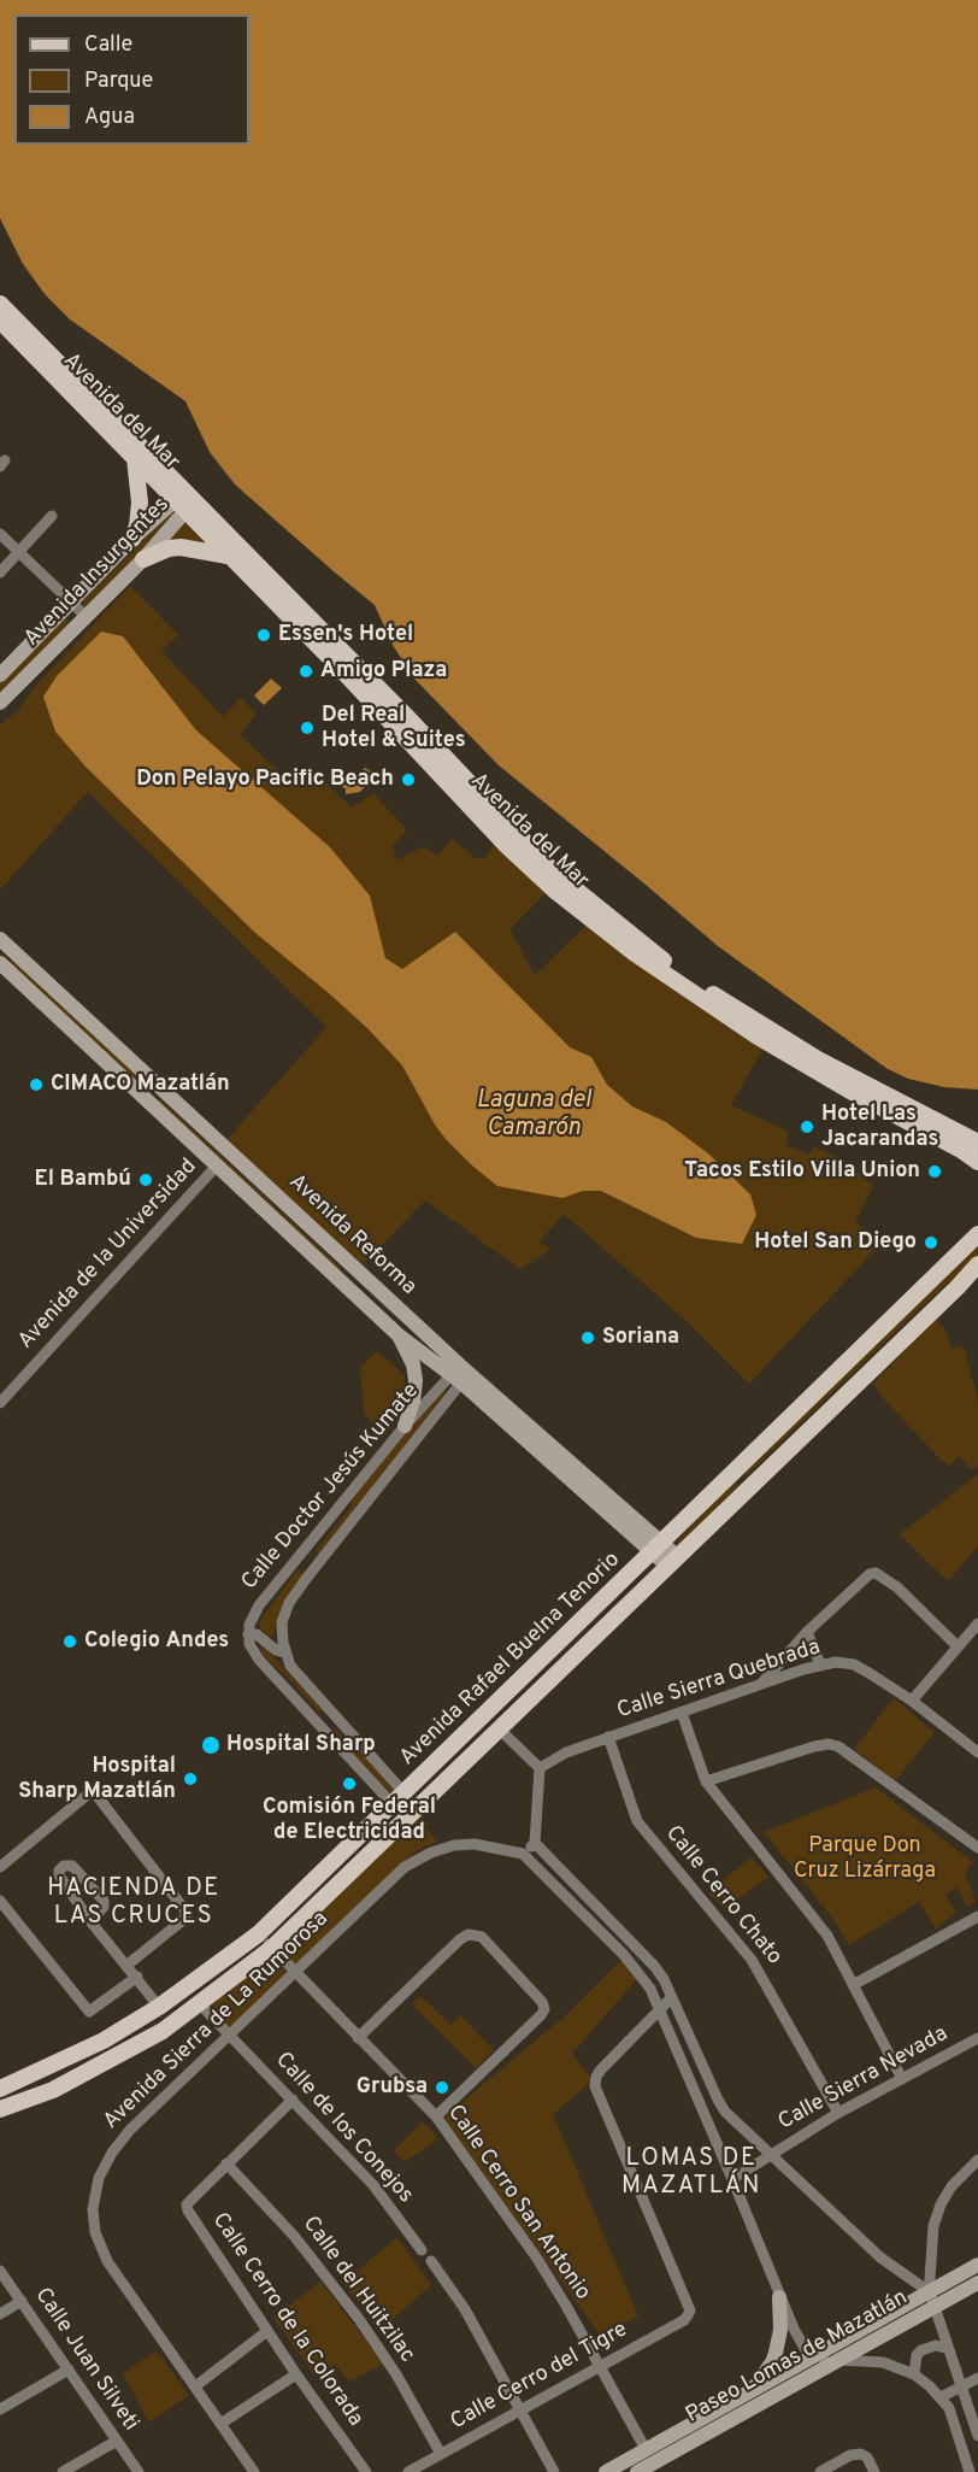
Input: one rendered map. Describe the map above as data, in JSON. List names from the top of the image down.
{
  "streets": {
    "main road": [
      "Avenida del Mar",
      "Avenida Insurgentes",
      "Avenida Reforma",
      "Avenida Rafael Buelna Tenorio",
      "Paseo Lomas de Mazatlán"
    ],
    "street": [
      "Avenida de la Universidad",
      "Calle Doctor Jesús Kumate",
      "Calle Sierra Quebrada",
      "Calle Cerro Chato",
      "Avenida Sierra de La Rumorosa",
      "Calle Sierra Nevada",
      "Calle de los Conejos",
      "Calle Cerro San Antonio",
      "Calle del Huitzilac",
      "Calle Cerro de la Colorada",
      "Calle Juan Silveti",
      "Calle Cerro del Tigre"
    ]
  },
  "crossings": [
    ["Avenida del Mar", "Avenida Insurgentes"],
    ["Avenida Reforma", "Avenida de la Universidad"],
    ["Avenida Reforma", "Calle Doctor Jesús Kumate"],
    ["Avenida Reforma", "Avenida Rafael Buelna Tenorio"],
    ["Avenida Rafael Buelna Tenorio", "Calle de los Conejos"],
    ["Avenida Rafael Buelna Tenorio", "Calle Cerro San Antonio"],
    ["Calle Sierra Quebrada", "Calle Cerro Chato"],
    ["Calle Cerro Chato", "Calle Sierra Nevada"],
    ["Avenida Sierra de La Rumorosa", "Calle de los Conejos"],
    ["Avenida Sierra de La Rumorosa", "Calle Cerro San Antonio"],
    ["Calle de los Conejos", "Calle Cerro de la Colorada"],
    ["Calle Cerro San Antonio", "Paseo Lomas de Mazatlán"],
    ["Calle Cerro San Antonio", "Calle Cerro del Tigre"],
    ["Calle del Huitzilac", "Calle Cerro de la Colorada"],
    ["Calle del Huitzilac", "Calle Cerro del Tigre"]
  ],
  "districts": ["HACIENDA DE LAS CRUCES", "LOMAS DE MAZATLÁN"],
  "water": ["Laguna del Camarón"],
  "parks": ["Parque Don Cruz Lizárraga"],
  "places": [
    "Essen's Hotel",
    "Amigo Plaza",
    "Del Real Hotel & Suites",
    "Don Pelayo Pacific Beach",
    "CIMACO Mazatlán",
    "Hotel Las Jacarandas",
    "Tacos Estilo Villa Union",
    "El Bambú",
    "Hotel San Diego",
    "Soriana",
    "Colegio Andes",
    "Hospital Sharp",
    "Hospital Sharp Mazatlán",
    "Comisión Federal de Electricidad",
    "Grubsa"
  ],
  "legend": ["Calle", "Parque", "Agua"]
}
